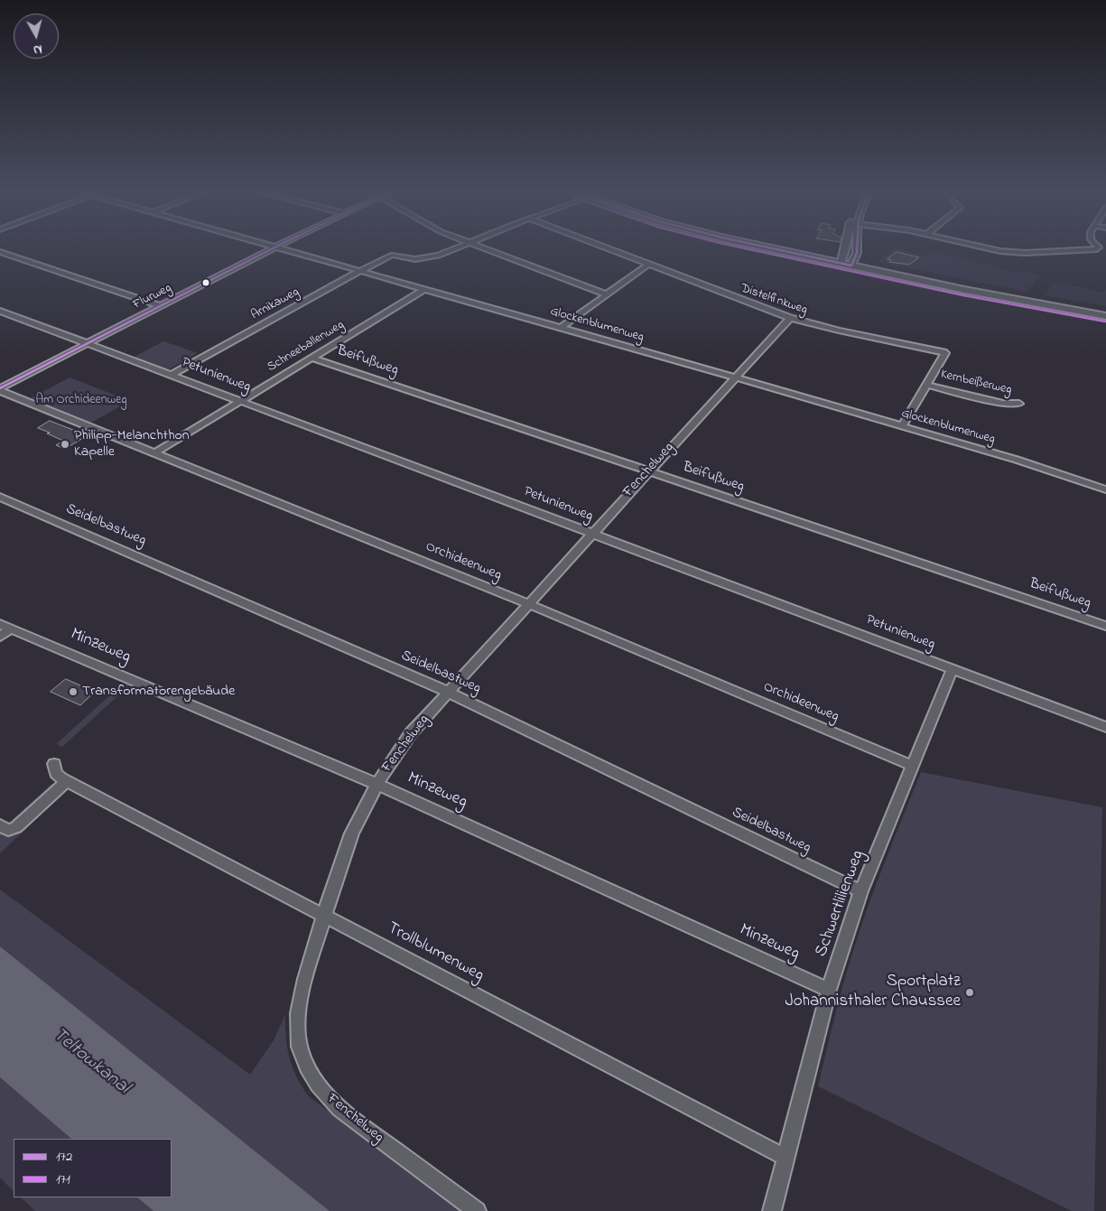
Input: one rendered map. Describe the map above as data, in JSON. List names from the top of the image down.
{
  "streets": {
    "street": [
      "Flurweg",
      "Distelfinkweg",
      "Arnikaweg",
      "Glockenblumenweg",
      "Schneeballenweg",
      "Beifußweg",
      "Petunienweg",
      "Kernbeißerweg",
      "Fenchelweg",
      "Seidelbastweg",
      "Orchideenweg",
      "Minzeweg",
      "Schwertlilienweg",
      "Trollblumenweg"
    ]
  },
  "crossings": [
    ["Flurweg", "Petunienweg"],
    ["Distelfinkweg", "Kernbeißerweg"],
    ["Distelfinkweg", "Fenchelweg"],
    ["Arnikaweg", "Glockenblumenweg"],
    ["Arnikaweg", "Petunienweg"],
    ["Glockenblumenweg", "Schneeballenweg"],
    ["Glockenblumenweg", "Fenchelweg"],
    ["Schneeballenweg", "Beifußweg"],
    ["Schneeballenweg", "Petunienweg"],
    ["Schneeballenweg", "Orchideenweg"],
    ["Beifußweg", "Fenchelweg"],
    ["Petunienweg", "Fenchelweg"],
    ["Petunienweg", "Schwertlilienweg"],
    ["Fenchelweg", "Seidelbastweg"],
    ["Fenchelweg", "Orchideenweg"],
    ["Fenchelweg", "Minzeweg"],
    ["Fenchelweg", "Trollblumenweg"],
    ["Seidelbastweg", "Schwertlilienweg"],
    ["Orchideenweg", "Schwertlilienweg"],
    ["Minzeweg", "Schwertlilienweg"],
    ["Schwertlilienweg", "Trollblumenweg"]
  ],
  "water": ["Teltowkanal"],
  "parks": ["Am Orchideenweg"],
  "places": ["Philipp-Melanchthon Kapelle", "Transformatorengebäude", "Sportplatz Johannisthaler Chaussee"],
  "lines": ["transit line 172", "transit line 171"],
  "legend": ["172", "171"],
  "north": "bottom"
}
